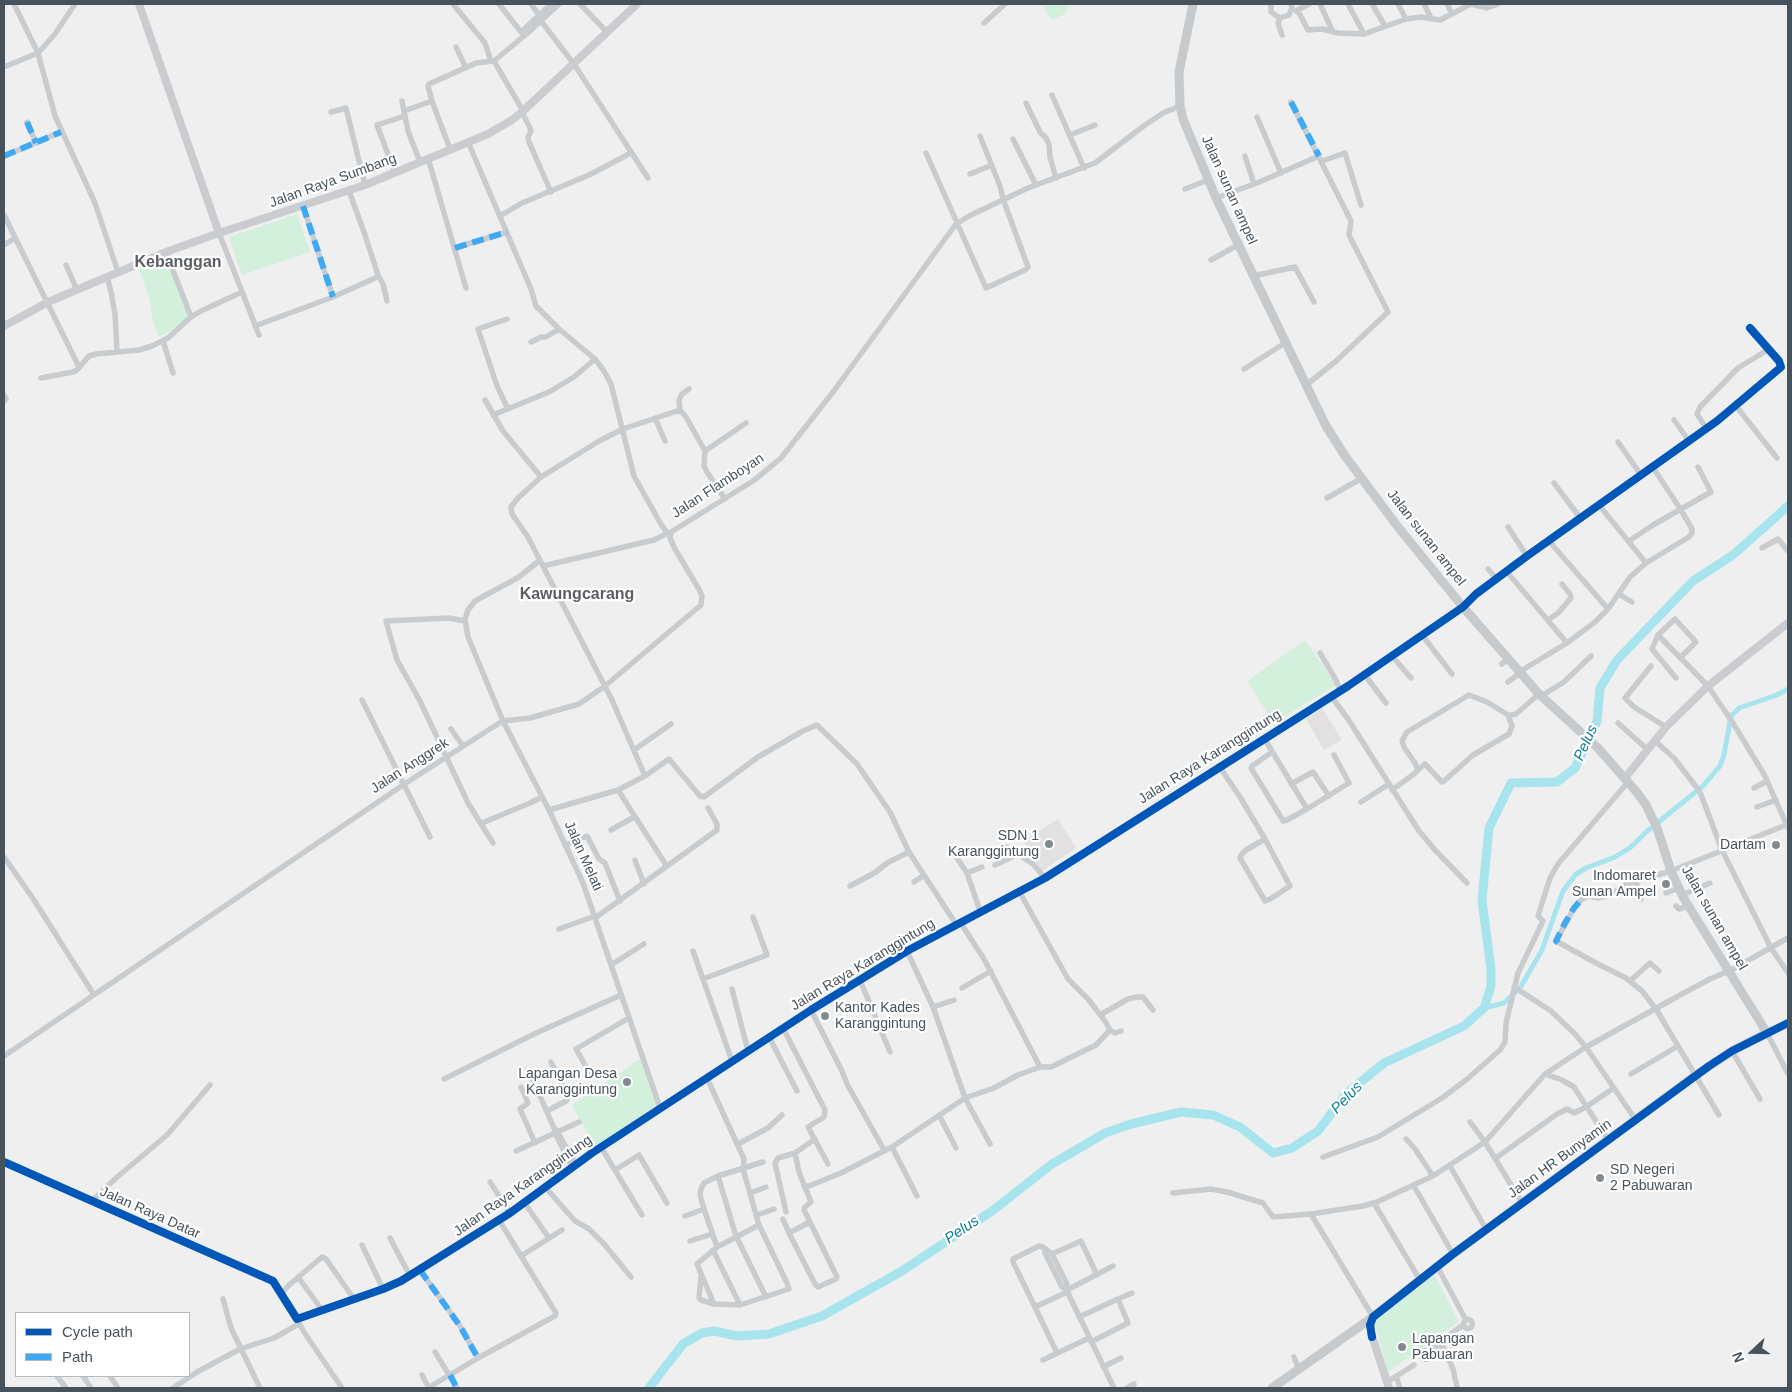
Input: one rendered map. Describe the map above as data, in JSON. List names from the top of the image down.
{
  "streets": {
    "main road": ["Jalan sunan ampel", "Jalan HR Bunyamin"],
    "street": [
      "Jalan Raya Sumbang",
      "Jalan Flamboyan",
      "Jalan Raya Karanggintung",
      "Jalan Anggrek",
      "Jalan Melati",
      "Jalan Raya Datar"
    ]
  },
  "crossings": [
    ["Jalan sunan ampel", "Jalan Raya Karanggintung"],
    ["Jalan sunan ampel", "Jalan HR Bunyamin"],
    ["Jalan Flamboyan", "Jalan Anggrek"],
    ["Jalan Raya Karanggintung", "Jalan Melati"],
    ["Jalan Anggrek", "Jalan Melati"]
  ],
  "districts": ["Kebanggan", "Kawungcarang"],
  "water": ["Pelus"],
  "places": [
    "SDN 1 Karanggintung",
    "Dartam",
    "Indomaret Sunan Ampel",
    "Kantor Kades Karanggintung",
    "Lapangan Desa Karanggintung",
    "SD Negeri 2 Pabuwaran",
    "Lapangan Pabuaran"
  ],
  "legend": ["Cycle path", "Path"],
  "north": "left"
}
